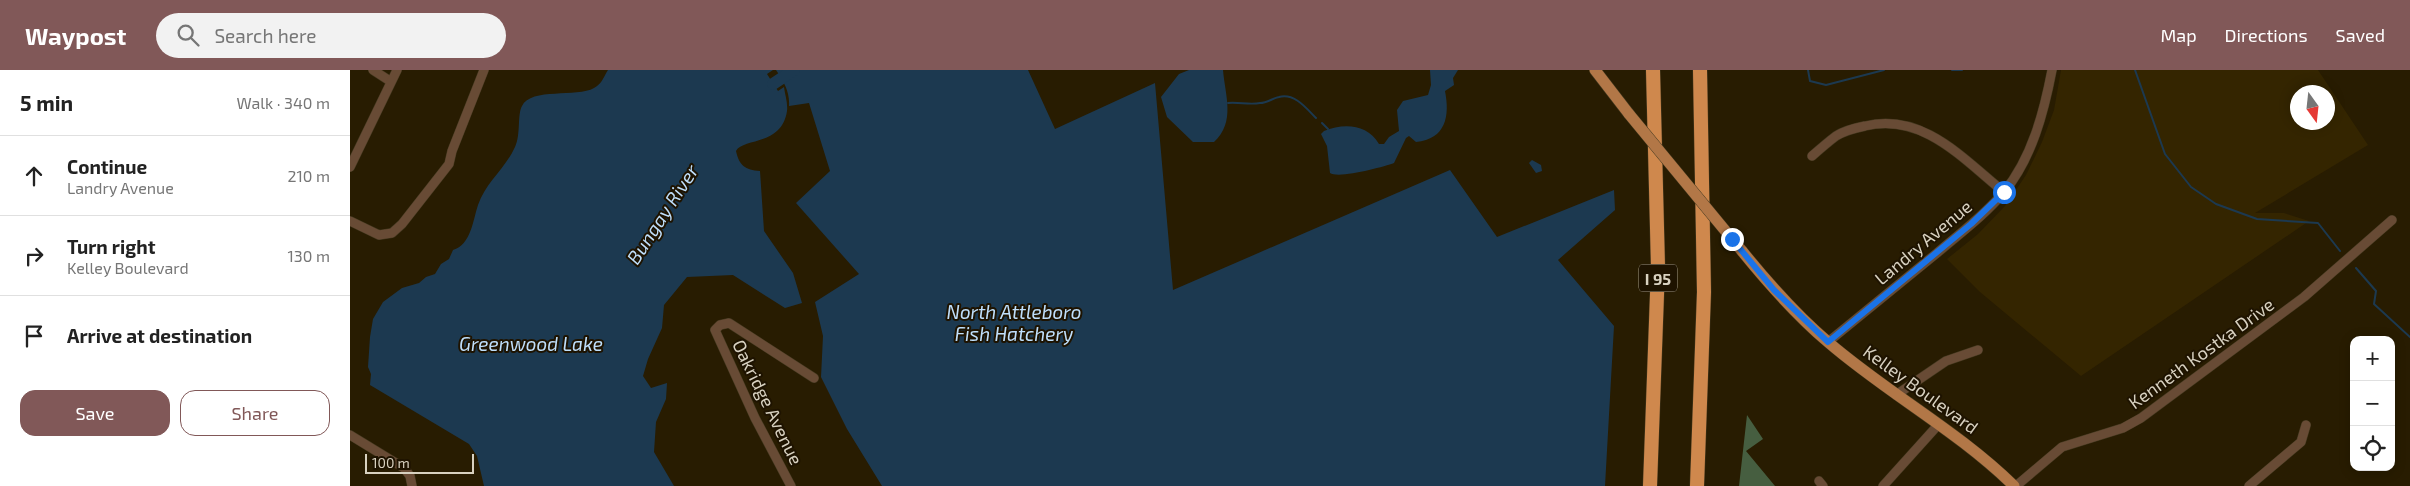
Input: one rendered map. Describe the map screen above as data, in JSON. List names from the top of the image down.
{
  "streets": {
    "highway": ["I 95"],
    "main road": ["Kelley Boulevard"],
    "street": ["Landry Avenue", "Kenneth Kostka Drive", "Oakridge Avenue"]
  },
  "crossings": [
    ["Landry Avenue", "Kelley Boulevard"],
    ["Kenneth Kostka Drive", "Kelley Boulevard"]
  ],
  "water": ["Bungay River", "North Attleboro Fish Hatchery", "Greenwood Lake"],
  "scale_bar": "100 m",
  "north": "bottom",
  "page": {
    "header": "Waypost",
    "search": "Search here",
    "nav": ["Map", "Directions", "Saved"],
    "heading": ["5 min", "Walk · 340 m"],
    "list": [
      ["Continue", "Landry Avenue", "210 m"],
      ["Turn right", "Kelley Boulevard", "130 m"],
      "Arrive at destination"
    ],
    "map_buttons": ["+", "−"],
    "buttons": ["Save", "Share"],
    "scale": "100 m"
  }
}
